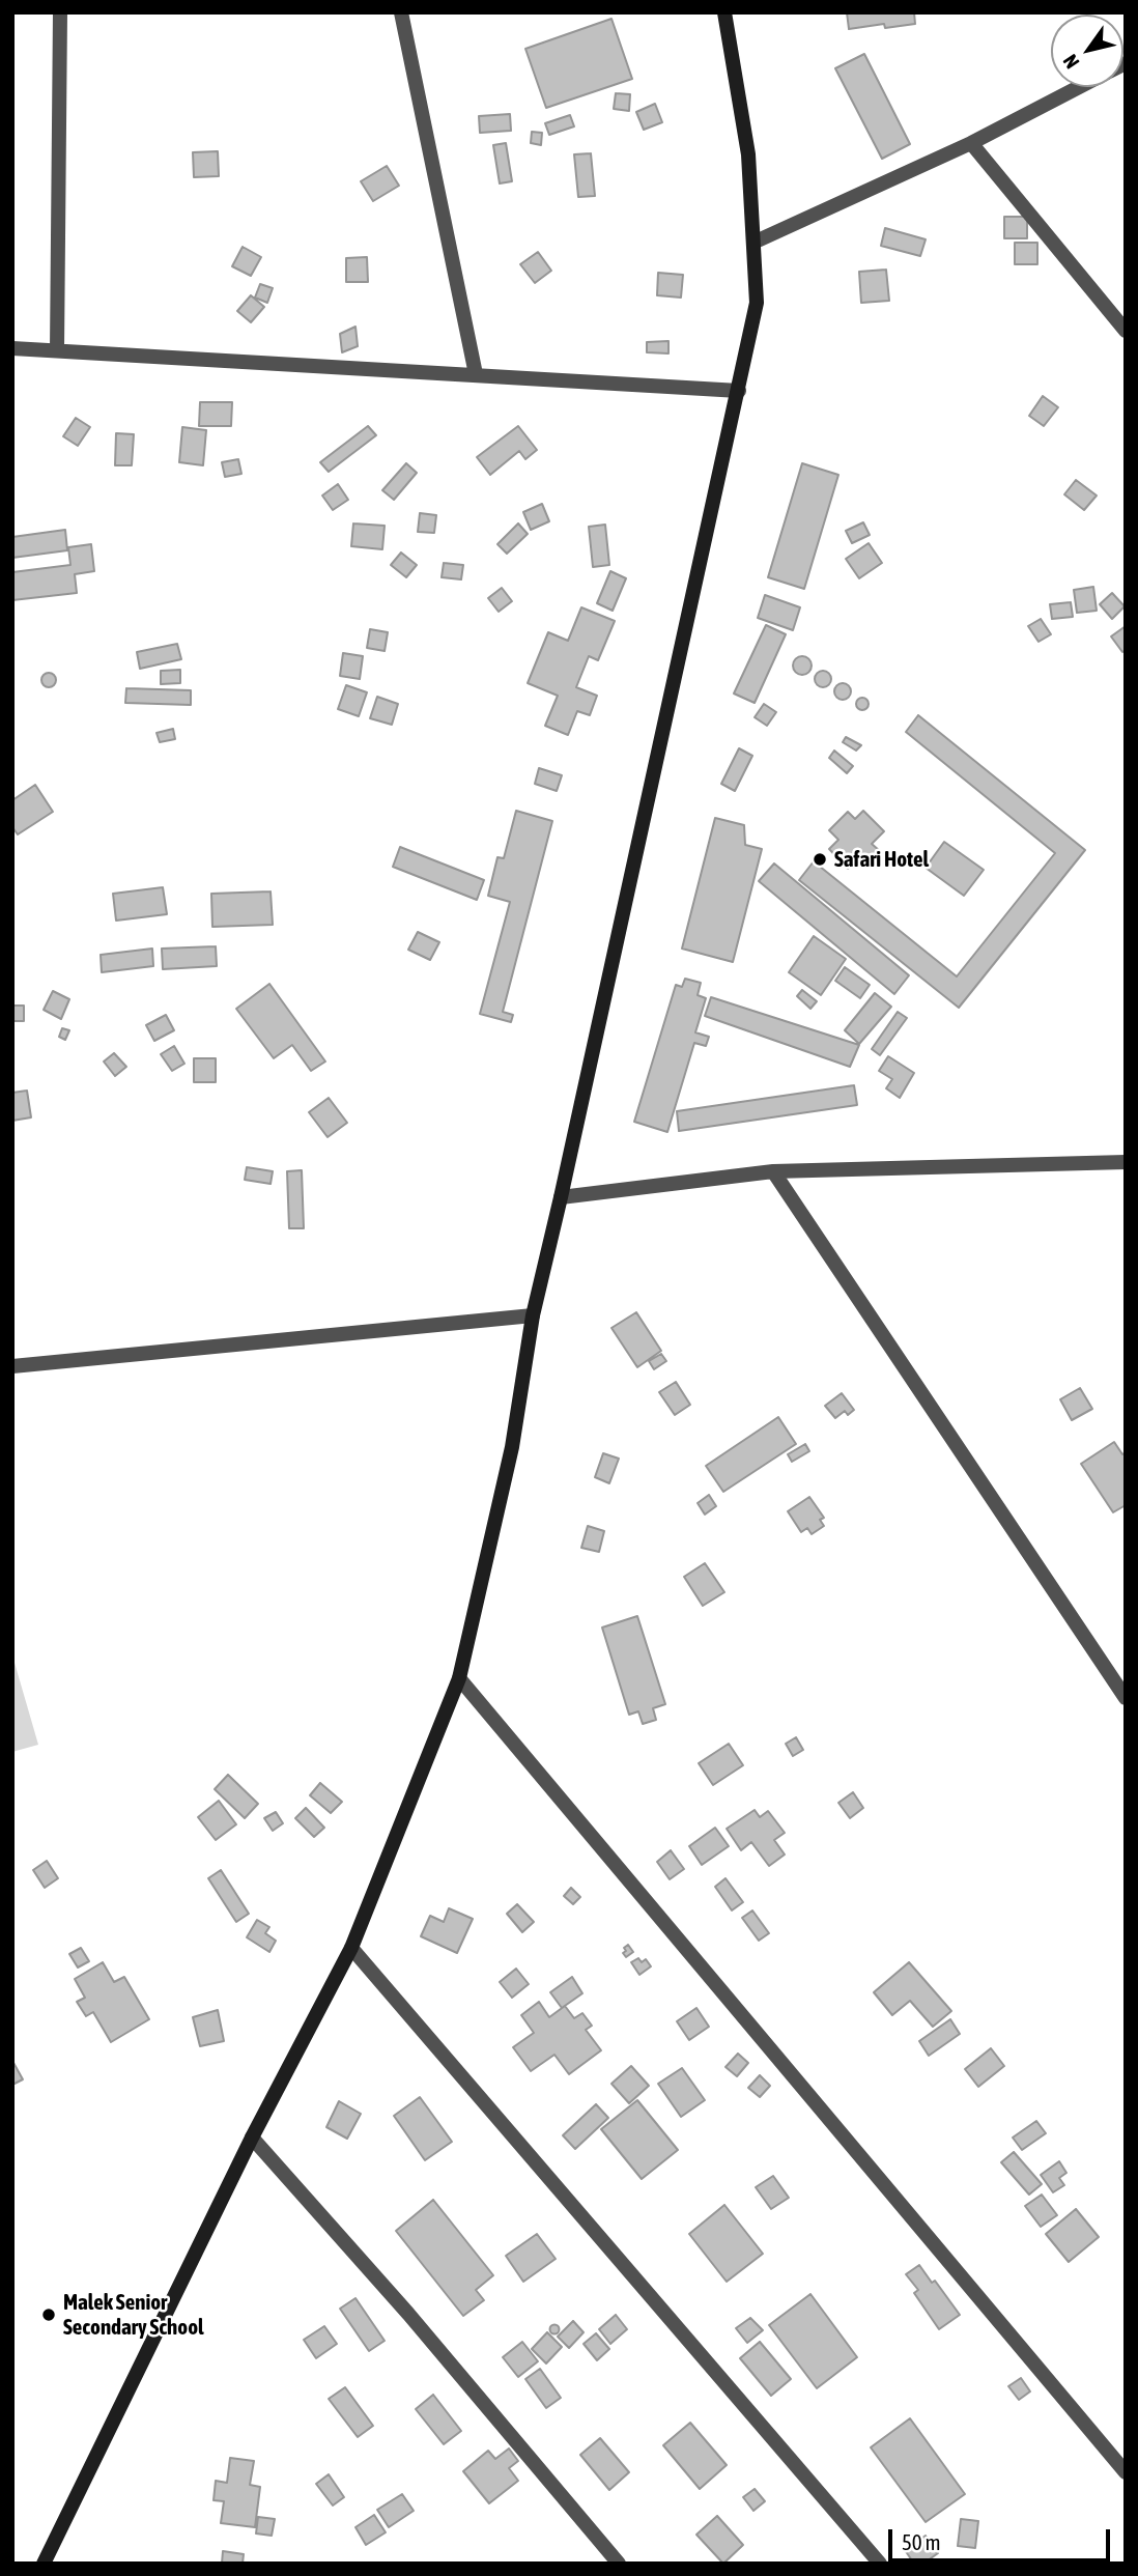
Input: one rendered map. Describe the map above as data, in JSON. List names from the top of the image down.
{
  "places": ["Safari Hotel", "Malek Senior Secondary School"],
  "scale_bar": "50 m",
  "north": "bottom left"
}
